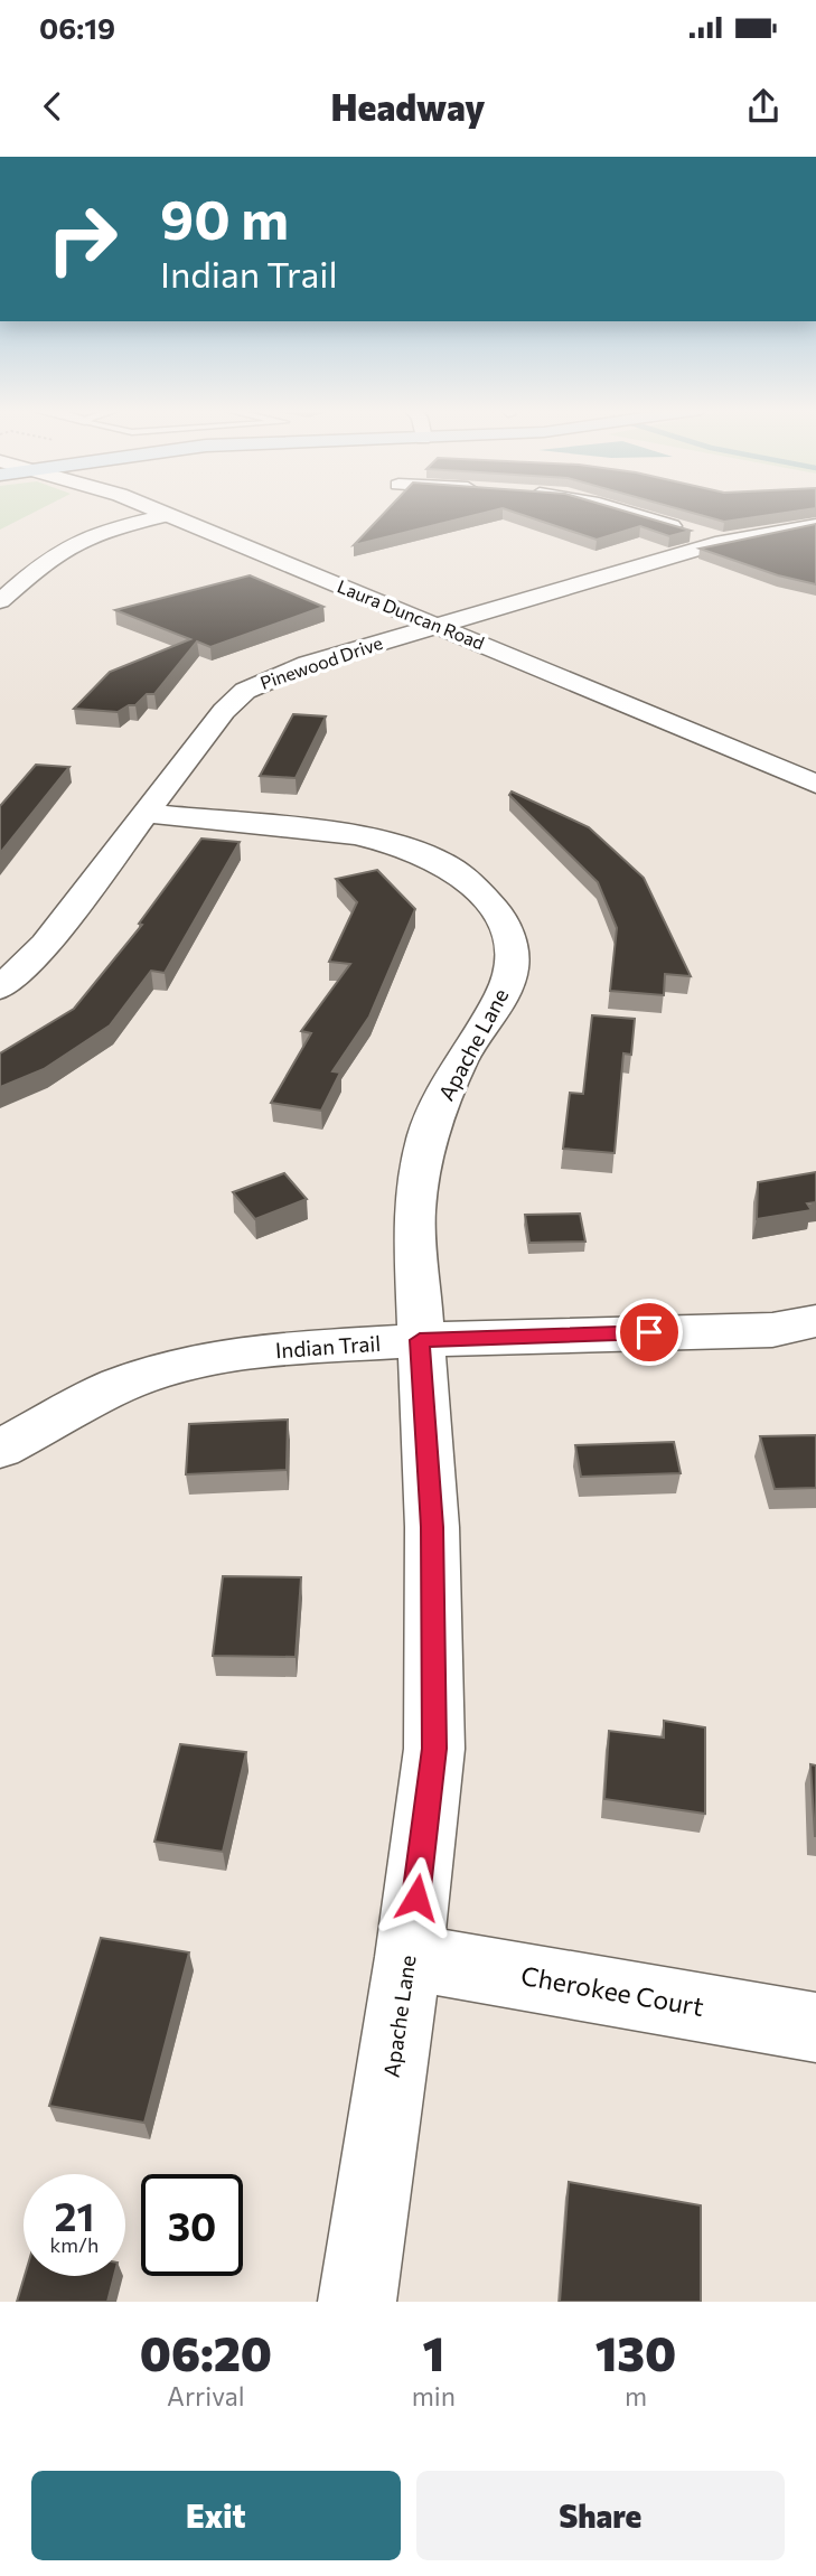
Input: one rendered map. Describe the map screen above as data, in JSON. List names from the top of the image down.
{
  "streets": {
    "street": [
      "Laura Duncan Road",
      "Pinewood Drive",
      "Apache Lane",
      "Indian Trail",
      "Cherokee Court"
    ]
  },
  "crossings": [
    ["Laura Duncan Road", "Pinewood Drive"],
    ["Pinewood Drive", "Apache Lane"],
    ["Apache Lane", "Indian Trail"],
    ["Apache Lane", "Cherokee Court"]
  ],
  "page": {
    "status": "06:19",
    "header": "Headway",
    "turn": ["90 m", "Indian Trail"],
    "speed": "21 km/h",
    "limit": "30",
    "eta": [
      "06:20",
      "Arrival",
      "1",
      "min",
      "130",
      "m"
    ],
    "buttons": ["Exit", "Share"]
  }
}
